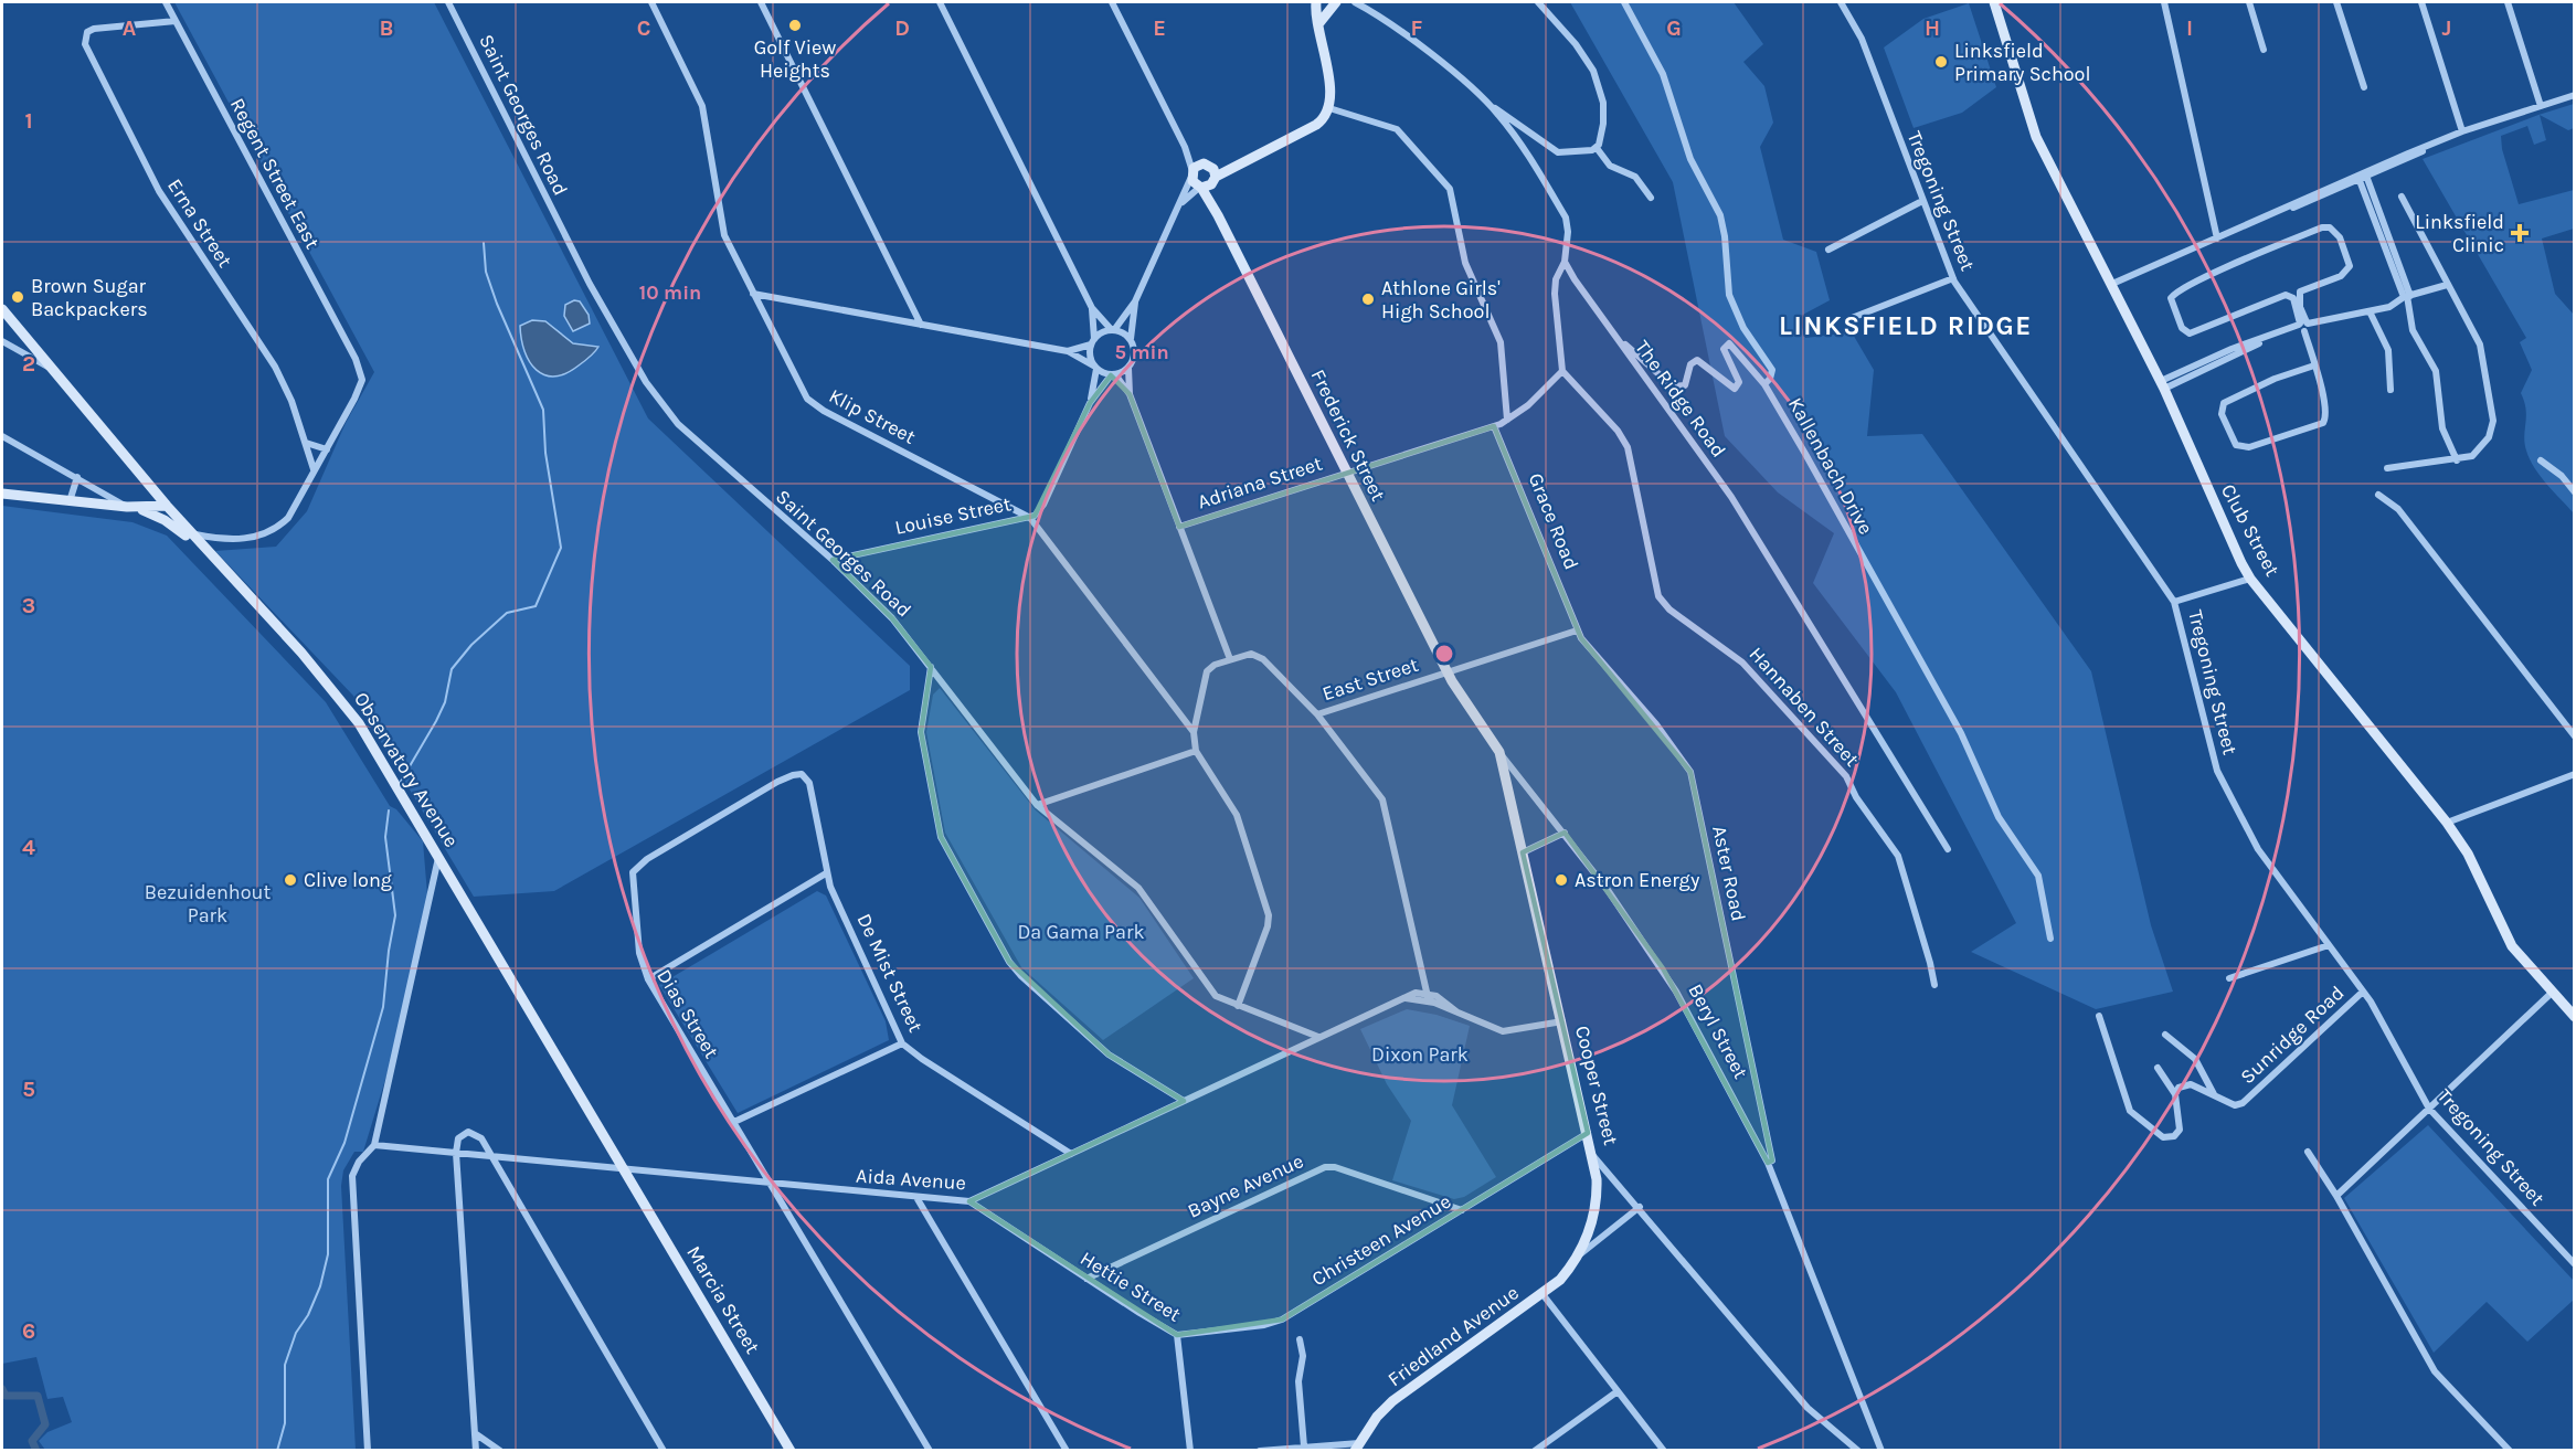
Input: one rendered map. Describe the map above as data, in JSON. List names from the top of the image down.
{
  "streets": {
    "main road": [
      "Frederick Street",
      "Club Street",
      "Observatory Avenue",
      "Beryl Street",
      "Cooper Street",
      "Marcia Street",
      "Friedland Avenue"
    ],
    "street": [
      "Saint Georges Road",
      "Regent Street East",
      "Tregoning Street",
      "Erna Street",
      "The Ridge Road",
      "Klip Street",
      "Kallenbach Drive",
      "Adriana Street",
      "Louise Street",
      "Grace Road",
      "East Street",
      "Hannaben Street",
      "Aster Road",
      "De Mist Street",
      "Dias Street",
      "Sunridge Road",
      "Aida Avenue",
      "Bayne Avenue",
      "Christeen Avenue",
      "Hettie Street"
    ]
  },
  "crossings": [
    ["Saint Georges Road", "Louise Street"],
    ["Saint Georges Road", "Aida Avenue"],
    ["Regent Street East", "Erna Street"],
    ["Tregoning Street", "Sunridge Road"],
    ["Klip Street", "Louise Street"],
    ["Frederick Street", "Adriana Street"],
    ["Frederick Street", "East Street"],
    ["Frederick Street", "Beryl Street"],
    ["Adriana Street", "Grace Road"],
    ["Adriana Street", "Hannaben Street"],
    ["Grace Road", "East Street"],
    ["Grace Road", "Aster Road"],
    ["East Street", "Aster Road"],
    ["East Street", "Beryl Street"],
    ["Observatory Avenue", "Aida Avenue"],
    ["Observatory Avenue", "Marcia Street"],
    ["Aster Road", "Beryl Street"],
    ["De Mist Street", "Dias Street"],
    ["De Mist Street", "Aida Avenue"],
    ["Dias Street", "Aida Avenue"],
    ["Beryl Street", "Cooper Street"],
    ["Cooper Street", "Christeen Avenue"],
    ["Cooper Street", "Friedland Avenue"],
    ["Aida Avenue", "Hettie Street"],
    ["Aida Avenue", "Marcia Street"],
    ["Bayne Avenue", "Christeen Avenue"],
    ["Bayne Avenue", "Hettie Street"],
    ["Christeen Avenue", "Hettie Street"]
  ],
  "districts": ["LINKSFIELD RIDGE"],
  "parks": ["Bezuidenhout Park", "Da Gama Park", "Dixon Park"],
  "places": {
    "other": [
      "Golf View Heights",
      "Linksfield Primary School",
      "Brown Sugar Backpackers",
      "Athlone Girls' High School",
      "Clive long",
      "Astron Energy"
    ],
    "health": ["Linksfield Clinic"]
  },
  "grid": {
    "columns": [
      "A",
      "B",
      "C",
      "D",
      "E",
      "F",
      "G",
      "H",
      "I",
      "J"
    ],
    "rows": [
      "1",
      "2",
      "3",
      "4",
      "5",
      "6"
    ]
  },
  "rings": ["10 min", "5 min"]
}
